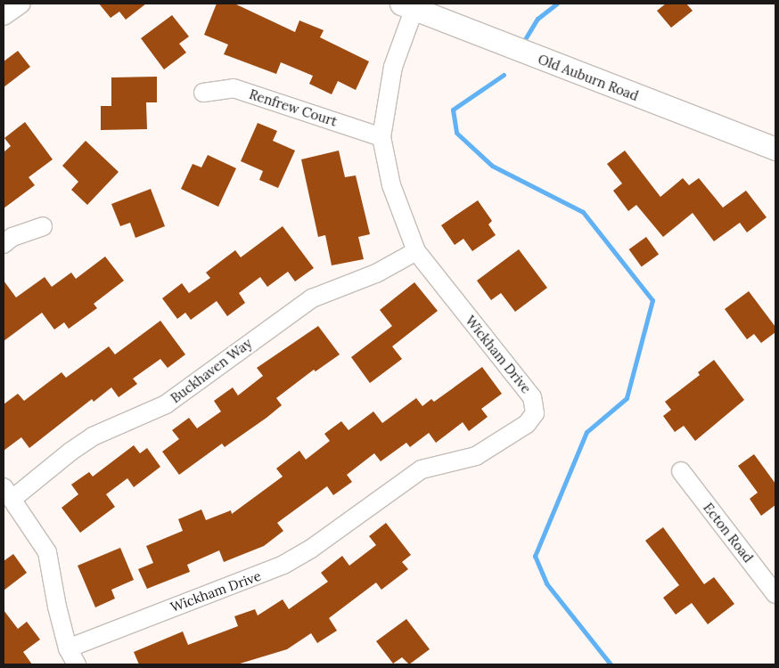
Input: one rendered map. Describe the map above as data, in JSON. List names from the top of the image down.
{
  "streets": {
    "main road": ["Old Auburn Road"],
    "street": [
      "Renfrew Court",
      "Wickham Drive",
      "Buckhaven Way",
      "Ecton Road"
    ]
  },
  "crossings": [
    ["Old Auburn Road", "Wickham Drive"],
    ["Renfrew Court", "Wickham Drive"],
    ["Wickham Drive", "Buckhaven Way"]
  ]
}
